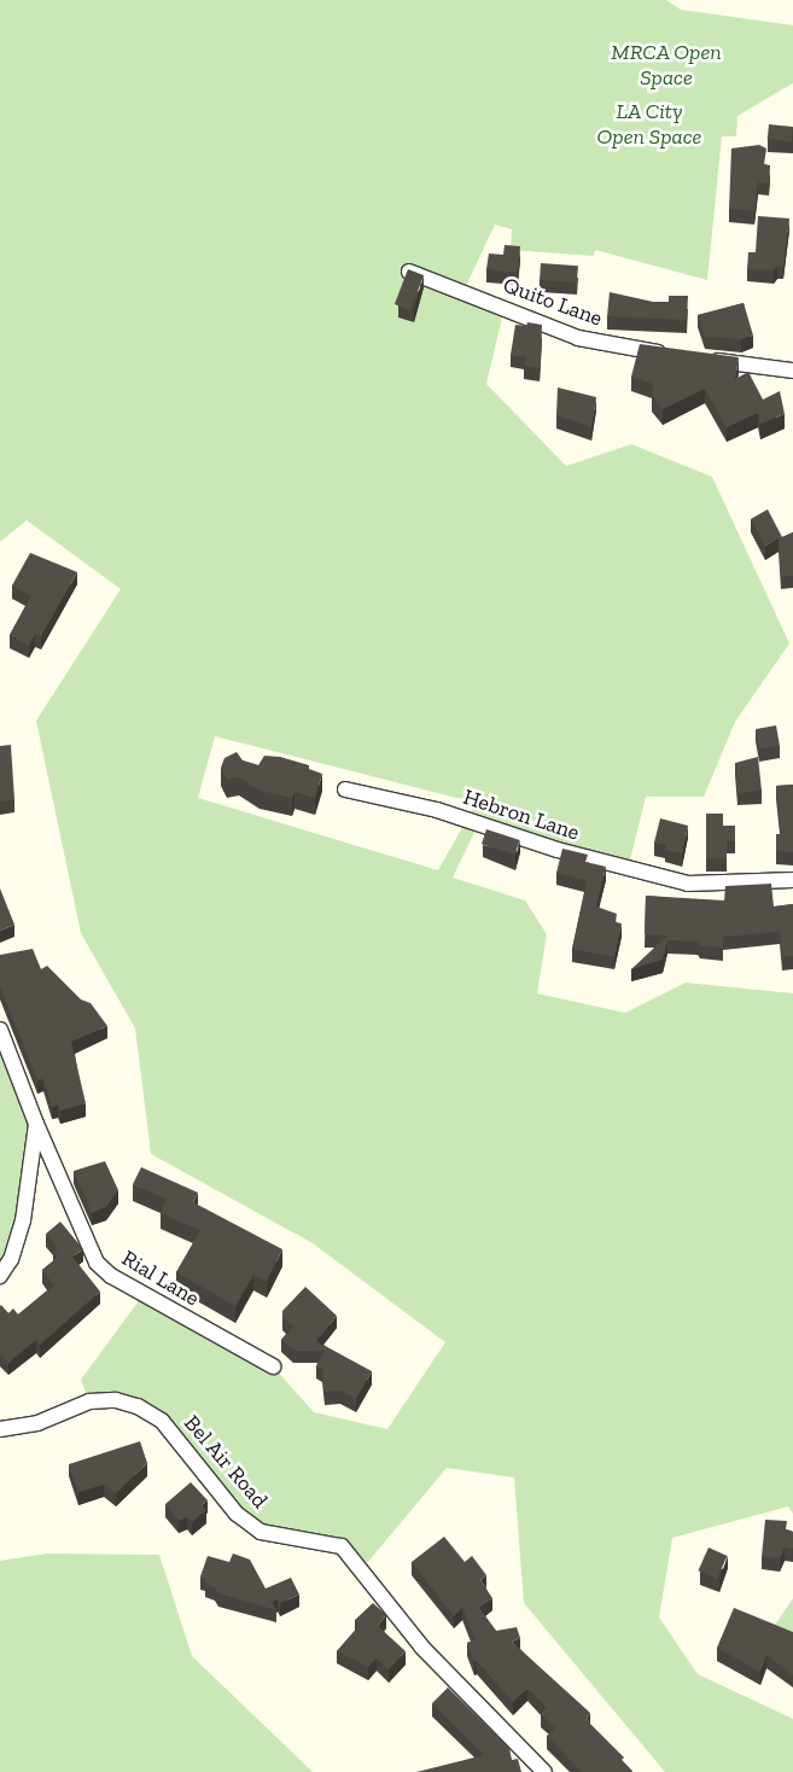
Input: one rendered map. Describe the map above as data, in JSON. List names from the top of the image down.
{
  "streets": {
    "street": [
      "Quito Lane",
      "Hebron Lane",
      "Rial Lane",
      "Bel Air Road"
    ]
  },
  "parks": ["MRCA Open Space", "LA City Open Space"]
}
